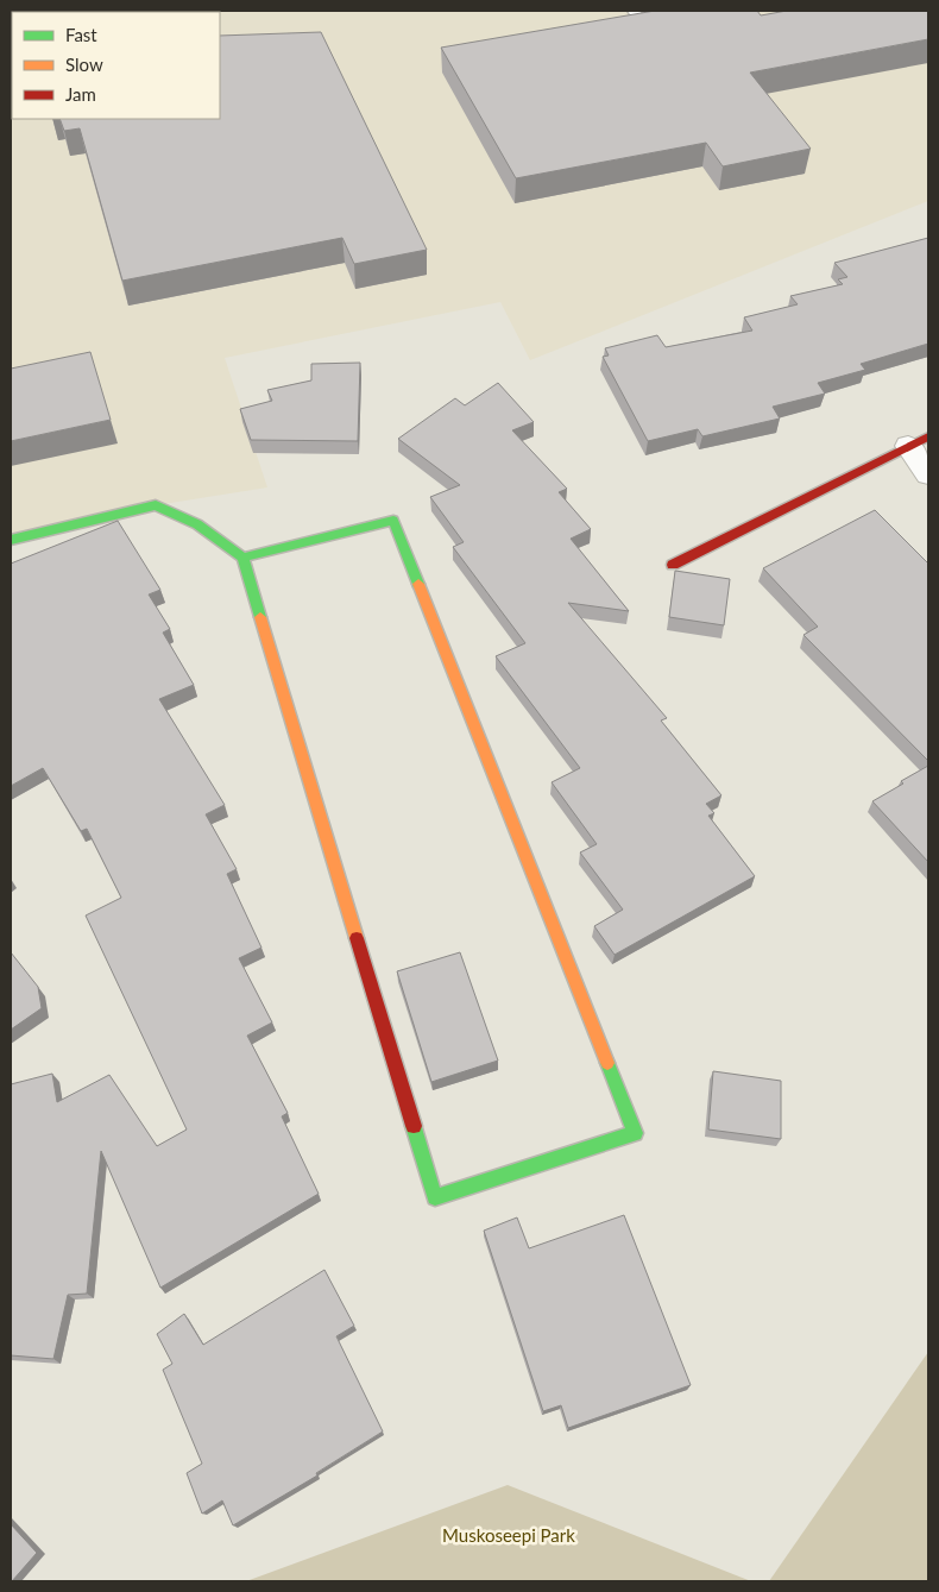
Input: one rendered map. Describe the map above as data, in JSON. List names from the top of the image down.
{
  "parks": ["Muskoseepi Park"],
  "legend": ["Fast", "Slow", "Jam"]
}
